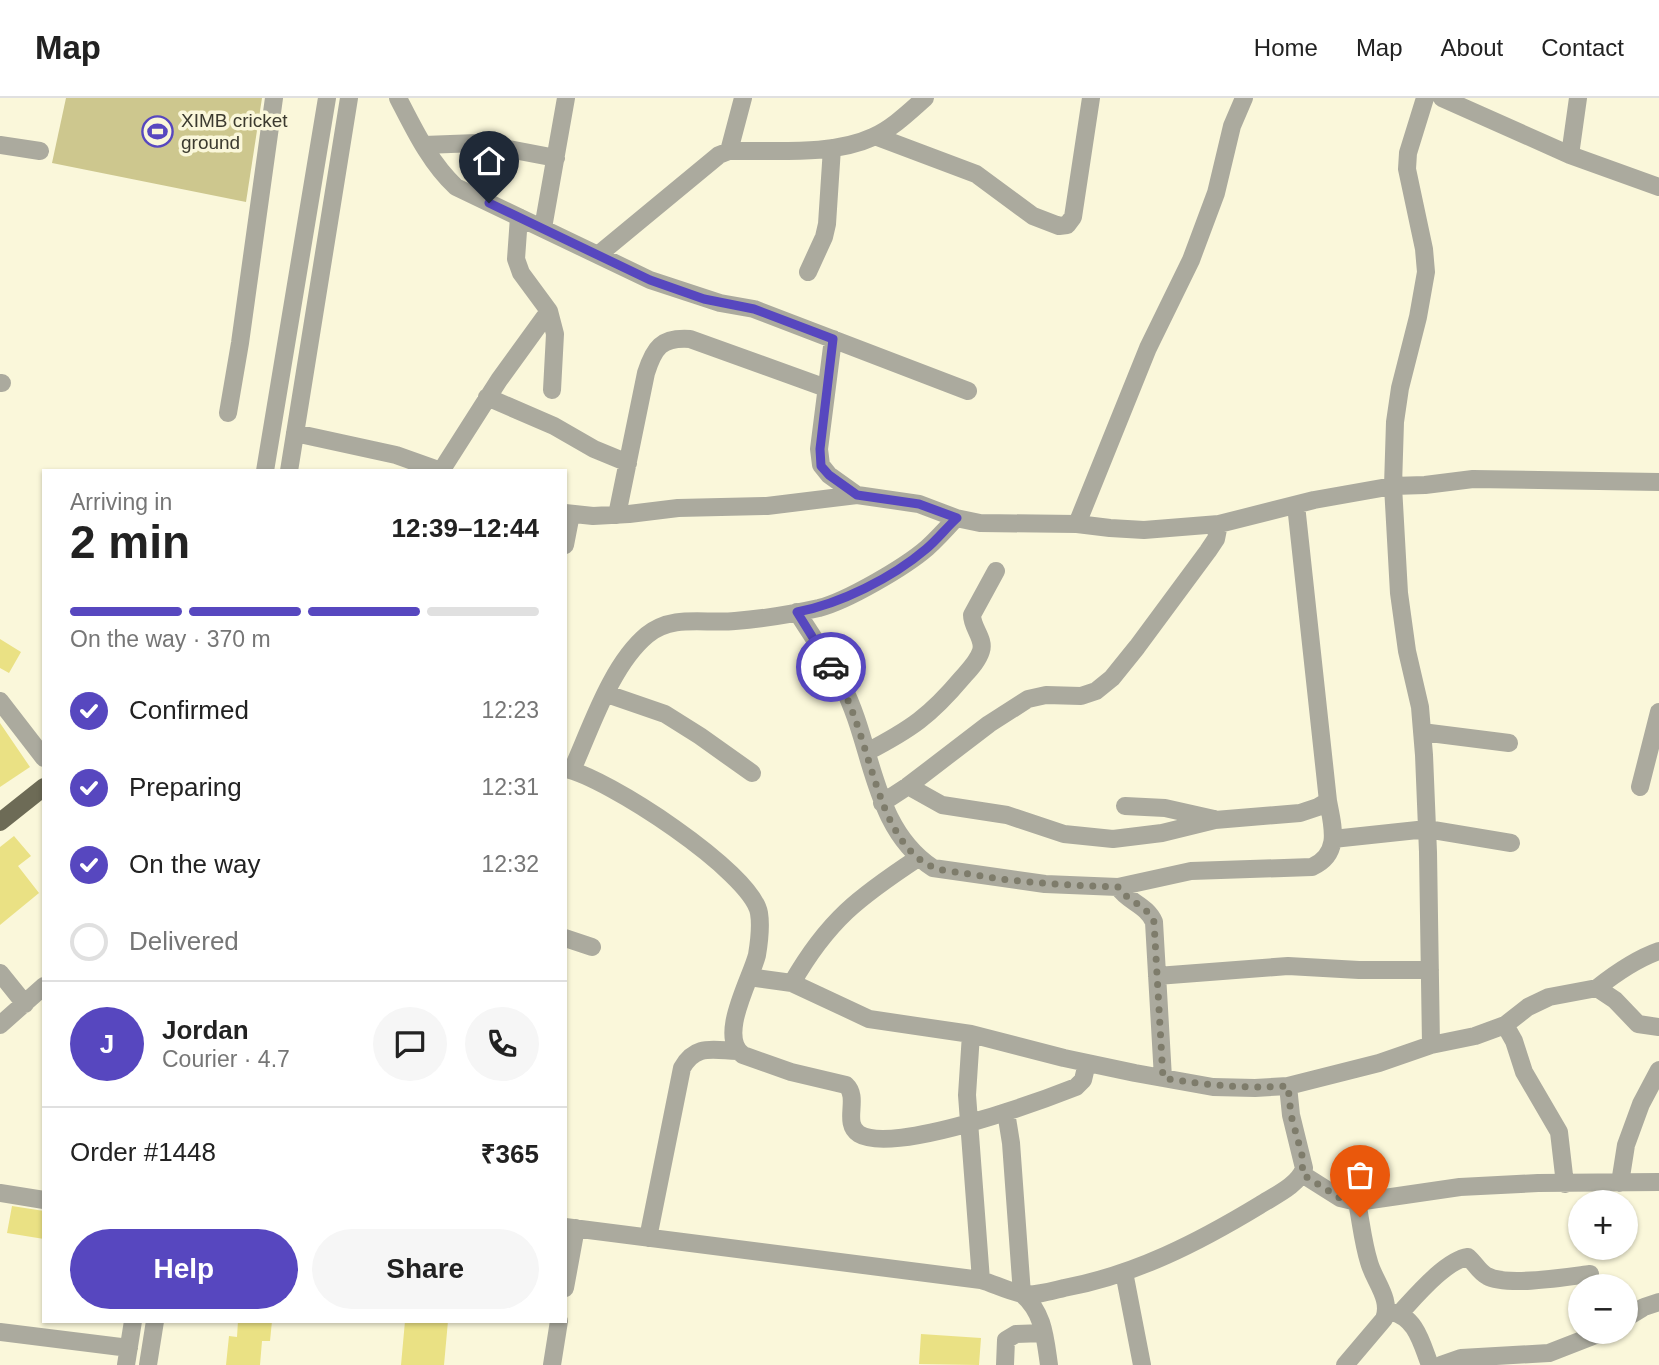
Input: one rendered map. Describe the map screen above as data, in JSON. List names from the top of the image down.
{
  "places": {
    "sports": ["XIMB cricket ground"]
  },
  "page": {
    "header": "Map",
    "nav": [
      "Home",
      "Map",
      "About",
      "Contact"
    ],
    "heading": ["2 min", "Arriving in", "12:39–12:44"],
    "panel": [
      "Jordan",
      "Courier · 4.7",
      "Order #1448",
      "₹365"
    ],
    "bar": "On the way · 370 m",
    "list": [
      ["Confirmed", "12:23"],
      ["Preparing", "12:31"],
      ["On the way", "12:32"],
      "Delivered"
    ],
    "round": "J",
    "map_buttons": ["+", "−"],
    "buttons": ["Help", "Share"]
  }
}
